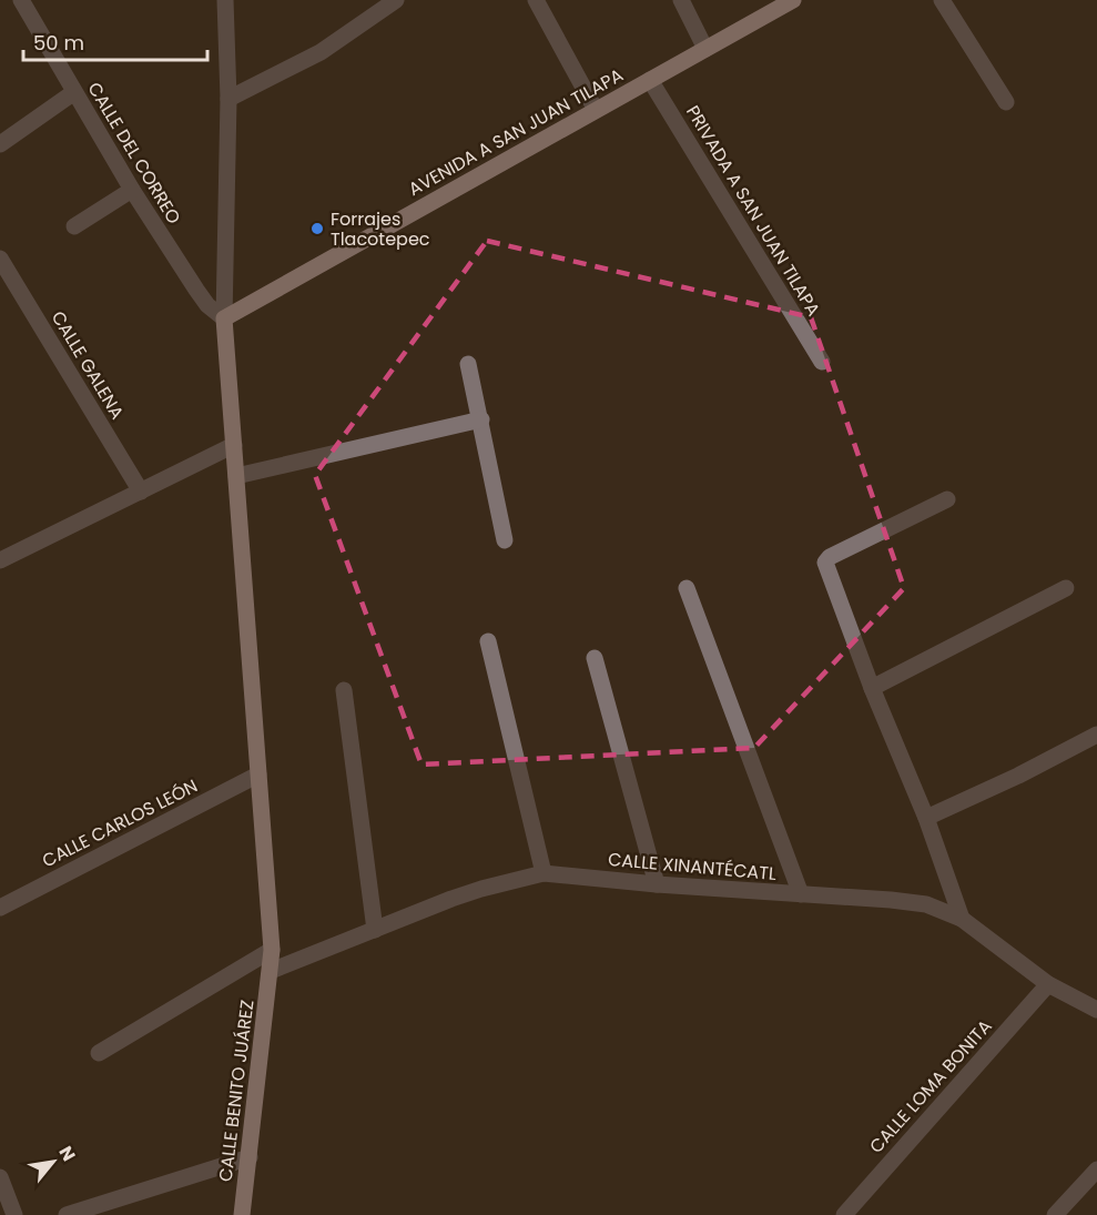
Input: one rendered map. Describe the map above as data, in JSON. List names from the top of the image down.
{
  "streets": {
    "main road": ["AVENIDA A SAN JUAN TILAPA", "CALLE BENITO JUÁREZ"],
    "street": [
      "CALLE DEL CORREO",
      "PRIVADA A SAN JUAN TILAPA",
      "CALLE GALENA",
      "CALLE CARLOS LEÓN",
      "CALLE XINANTÉCATL",
      "CALLE LOMA BONITA"
    ]
  },
  "crossings": [
    ["AVENIDA A SAN JUAN TILAPA", "CALLE DEL CORREO"],
    ["AVENIDA A SAN JUAN TILAPA", "PRIVADA A SAN JUAN TILAPA"],
    ["AVENIDA A SAN JUAN TILAPA", "CALLE BENITO JUÁREZ"],
    ["CALLE DEL CORREO", "CALLE BENITO JUÁREZ"],
    ["CALLE CARLOS LEÓN", "CALLE BENITO JUÁREZ"],
    ["CALLE XINANTÉCATL", "CALLE LOMA BONITA"],
    ["CALLE XINANTÉCATL", "CALLE BENITO JUÁREZ"]
  ],
  "places": ["Forrajes Tlacotepec"],
  "scale_bar": "50 m",
  "north": "top right"
}
